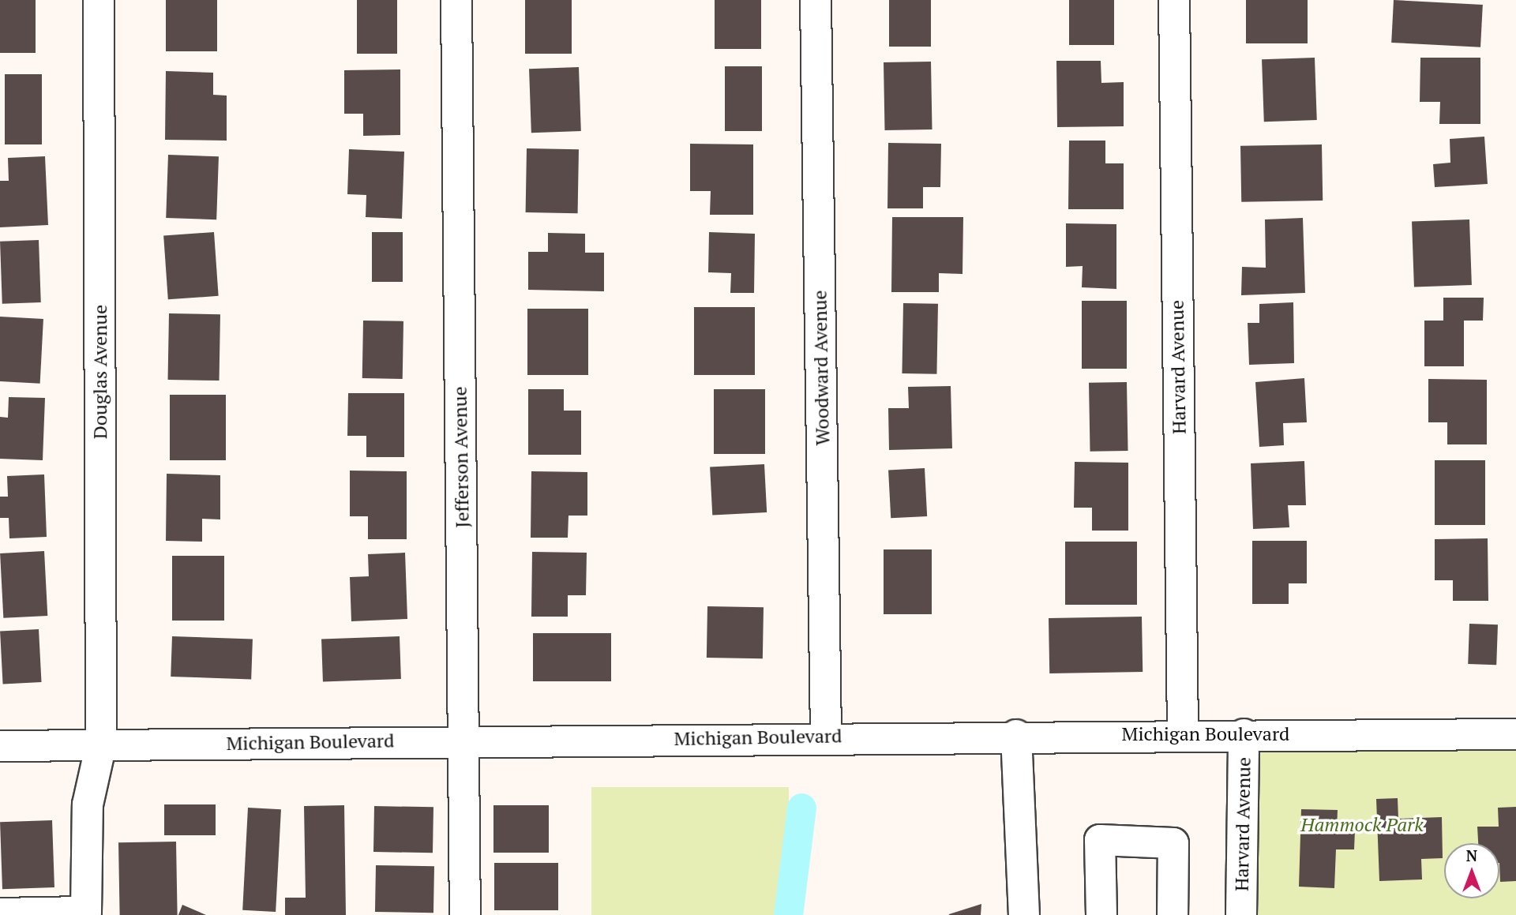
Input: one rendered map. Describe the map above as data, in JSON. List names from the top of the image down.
{
  "streets": {
    "street": [
      "Harvard Avenue",
      "Woodward Avenue",
      "Douglas Avenue",
      "Jefferson Avenue",
      "Michigan Boulevard"
    ]
  },
  "crossings": [
    ["Harvard Avenue", "Michigan Boulevard"],
    ["Woodward Avenue", "Michigan Boulevard"],
    ["Douglas Avenue", "Michigan Boulevard"],
    ["Jefferson Avenue", "Michigan Boulevard"]
  ],
  "parks": ["Hammock Park"],
  "north": "top"
}
